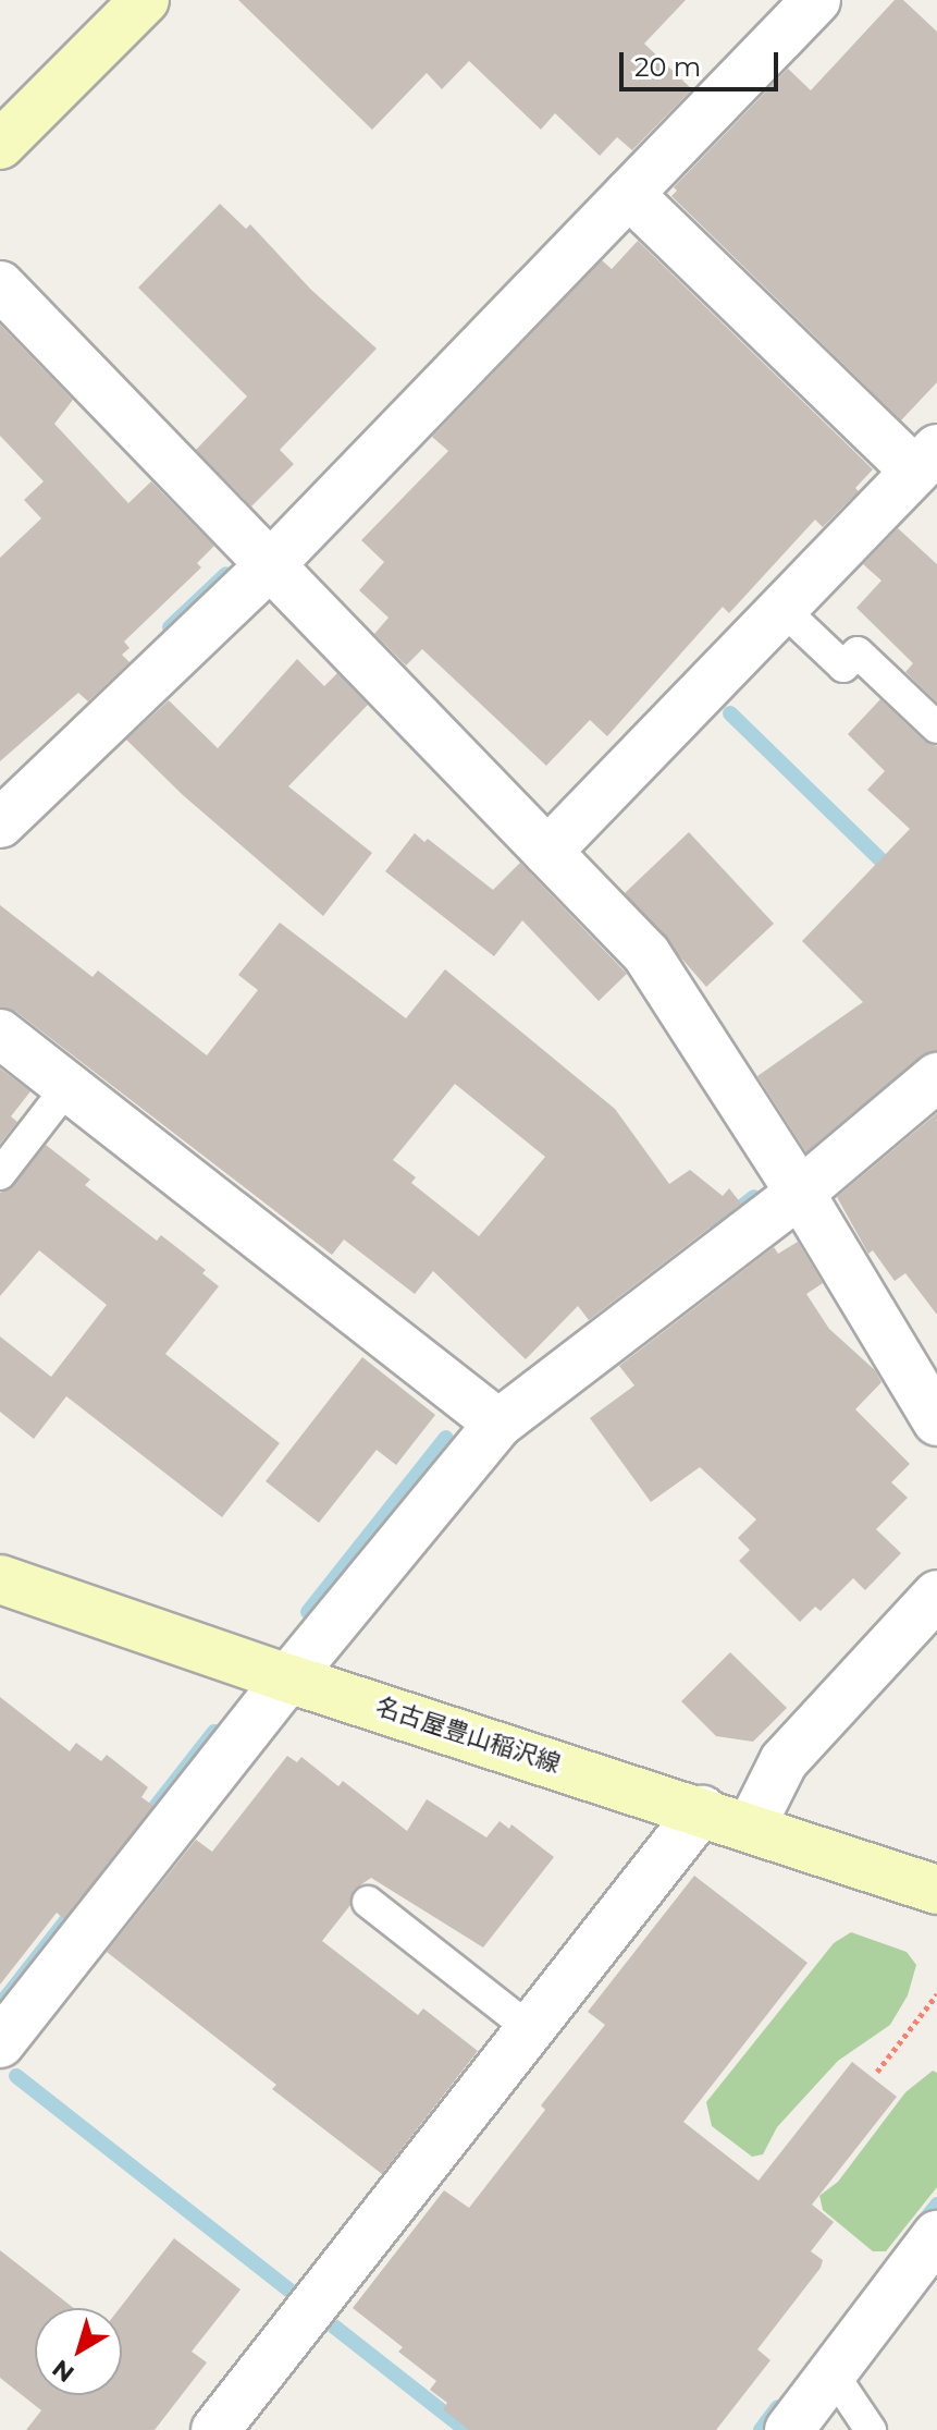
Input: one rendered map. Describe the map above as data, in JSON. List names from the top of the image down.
{
  "streets": {
    "main road": ["名古屋豊山稲沢線"]
  },
  "scale_bar": "20 m",
  "north": "bottom left"
}
